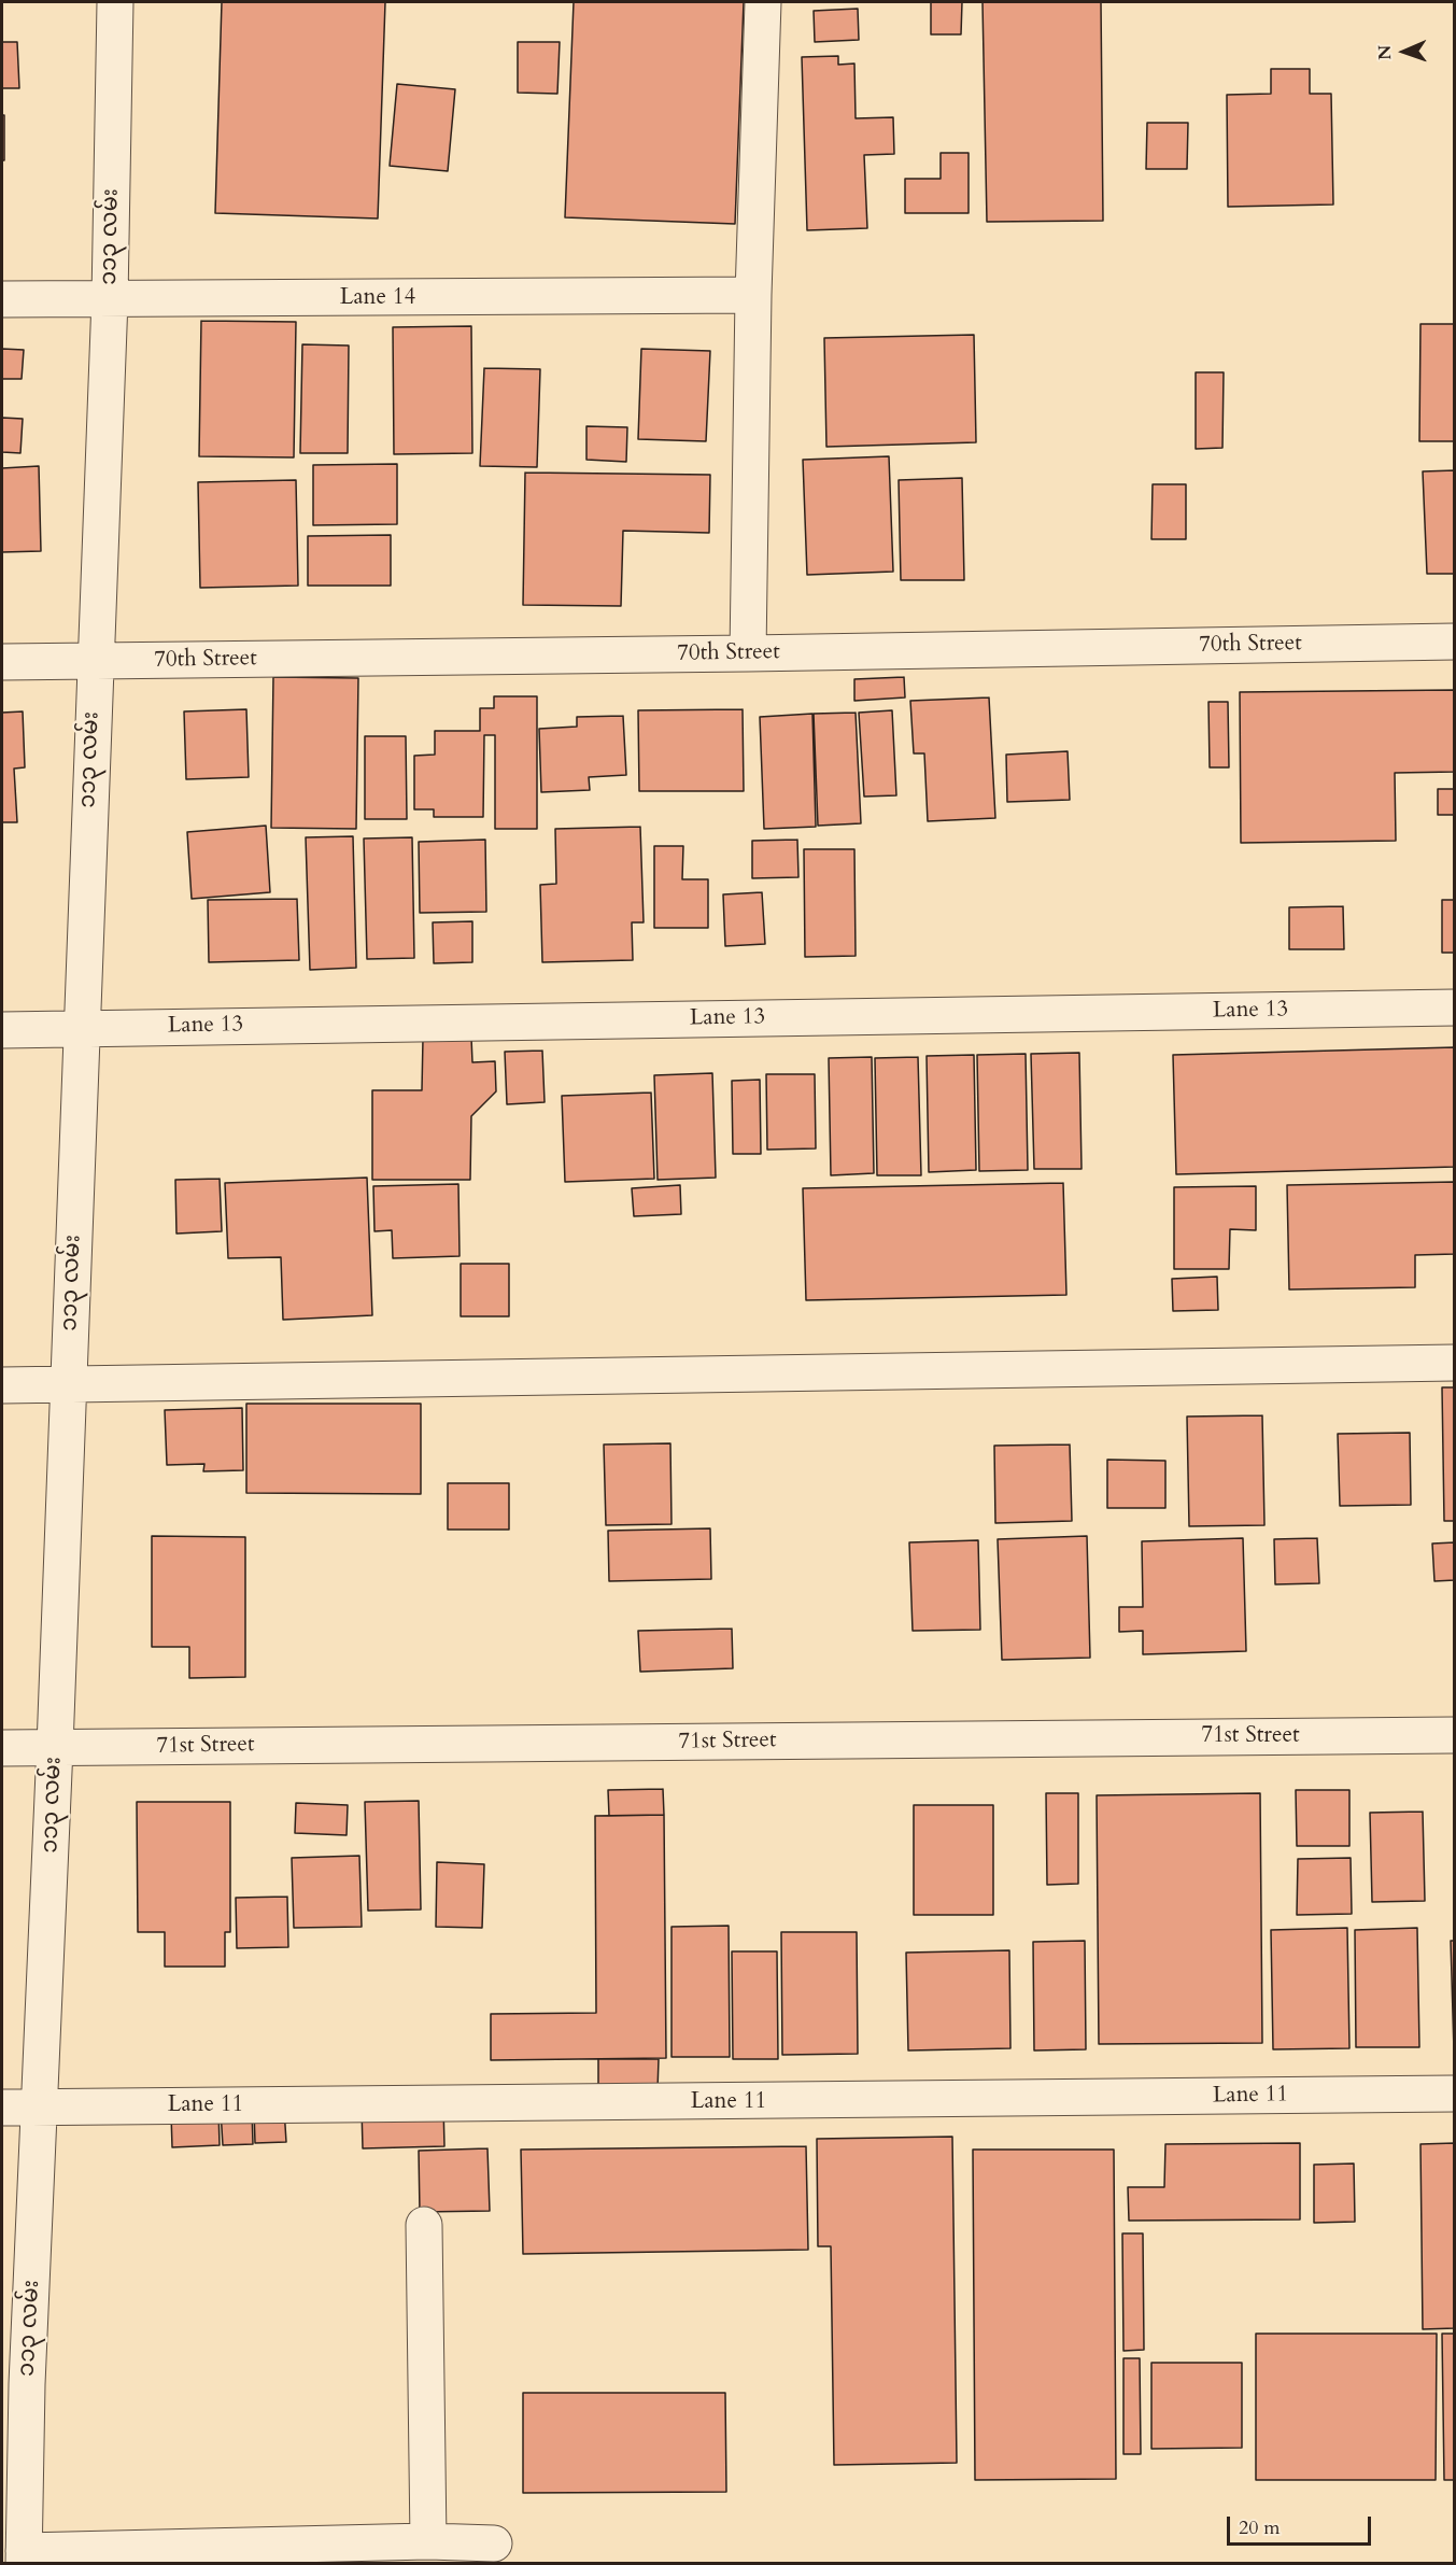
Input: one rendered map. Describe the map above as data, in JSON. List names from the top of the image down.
{
  "streets": {
    "street": [
      "၁၁၃ လမ်း",
      "Lane 14",
      "70th Street",
      "Lane 13",
      "71st Street",
      "Lane 11"
    ]
  },
  "crossings": [
    ["၁၁၃ လမ်း", "Lane 14"],
    ["၁၁၃ လမ်း", "70th Street"],
    ["၁၁၃ လမ်း", "Lane 13"],
    ["၁၁၃ လမ်း", "71st Street"],
    ["၁၁၃ လမ်း", "Lane 11"]
  ],
  "scale_bar": "20 m",
  "north": "left"
}
